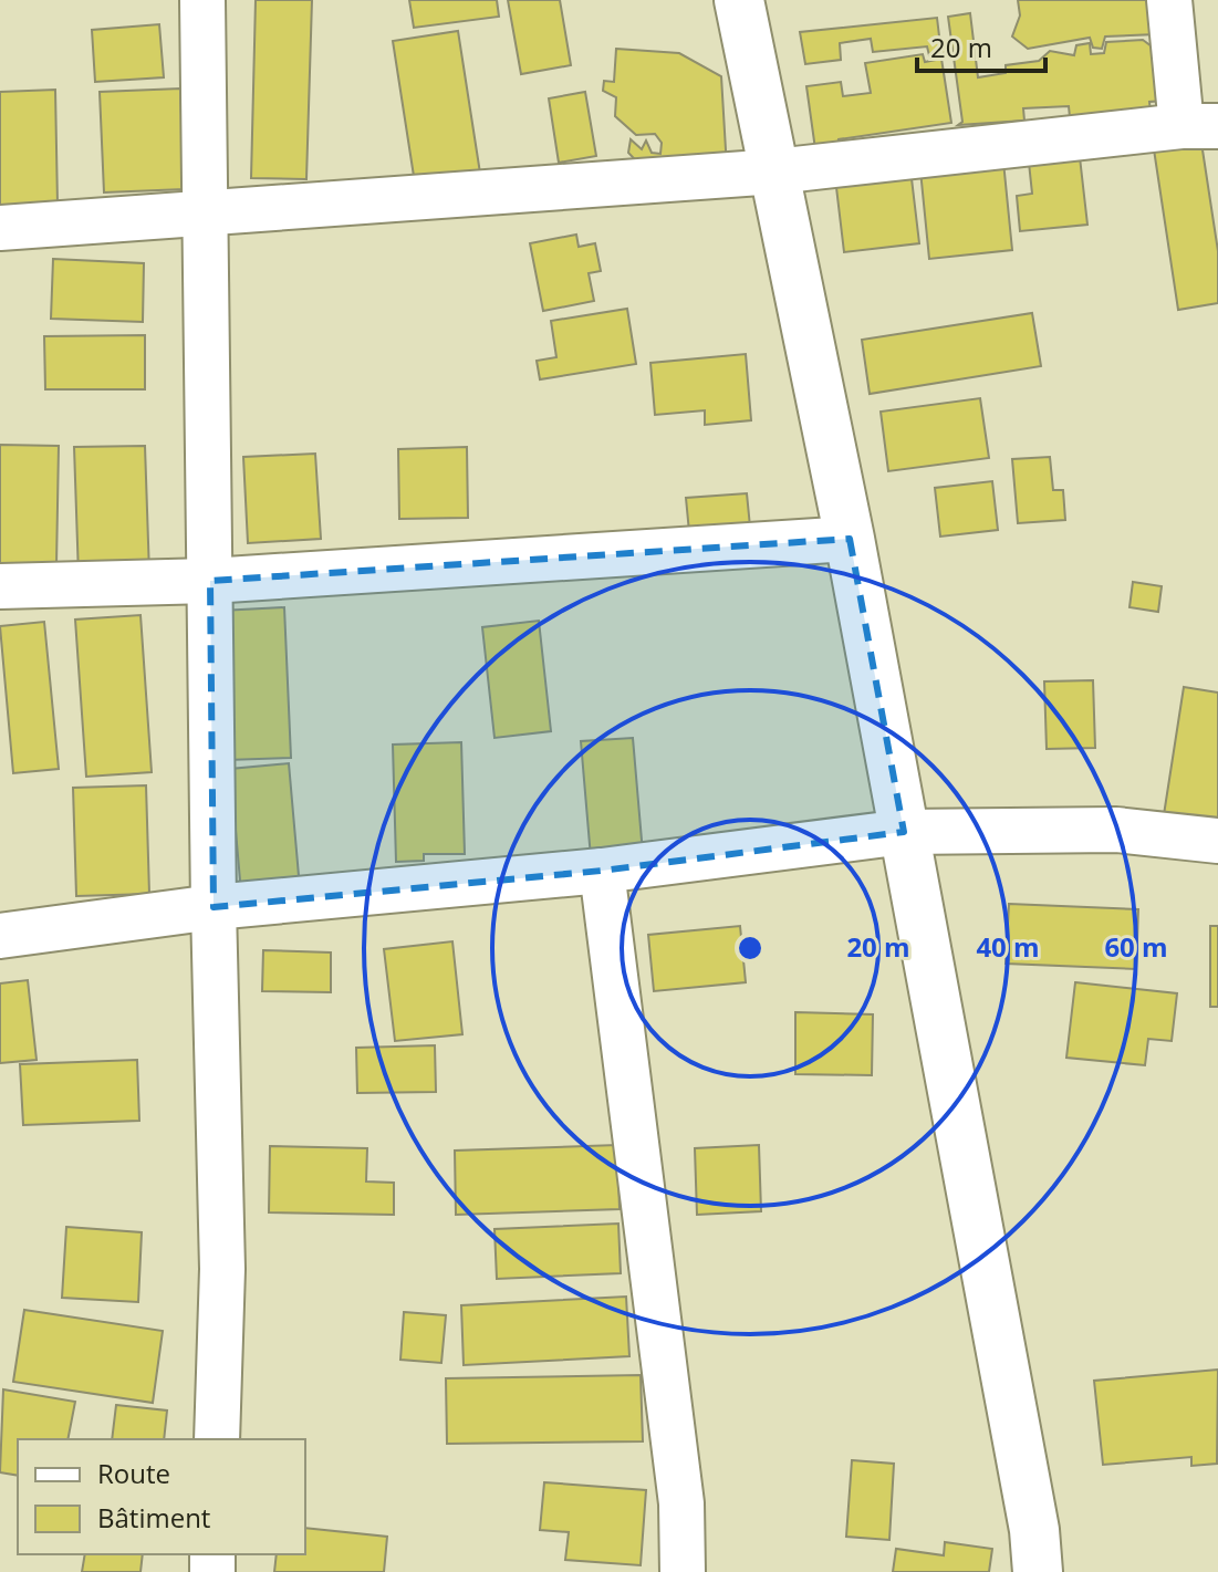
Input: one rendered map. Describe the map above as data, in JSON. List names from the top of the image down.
{
  "legend": ["Route", "Bâtiment"],
  "scale_bar": "20 m",
  "rings": ["20 m", "40 m", "60 m"]
}
